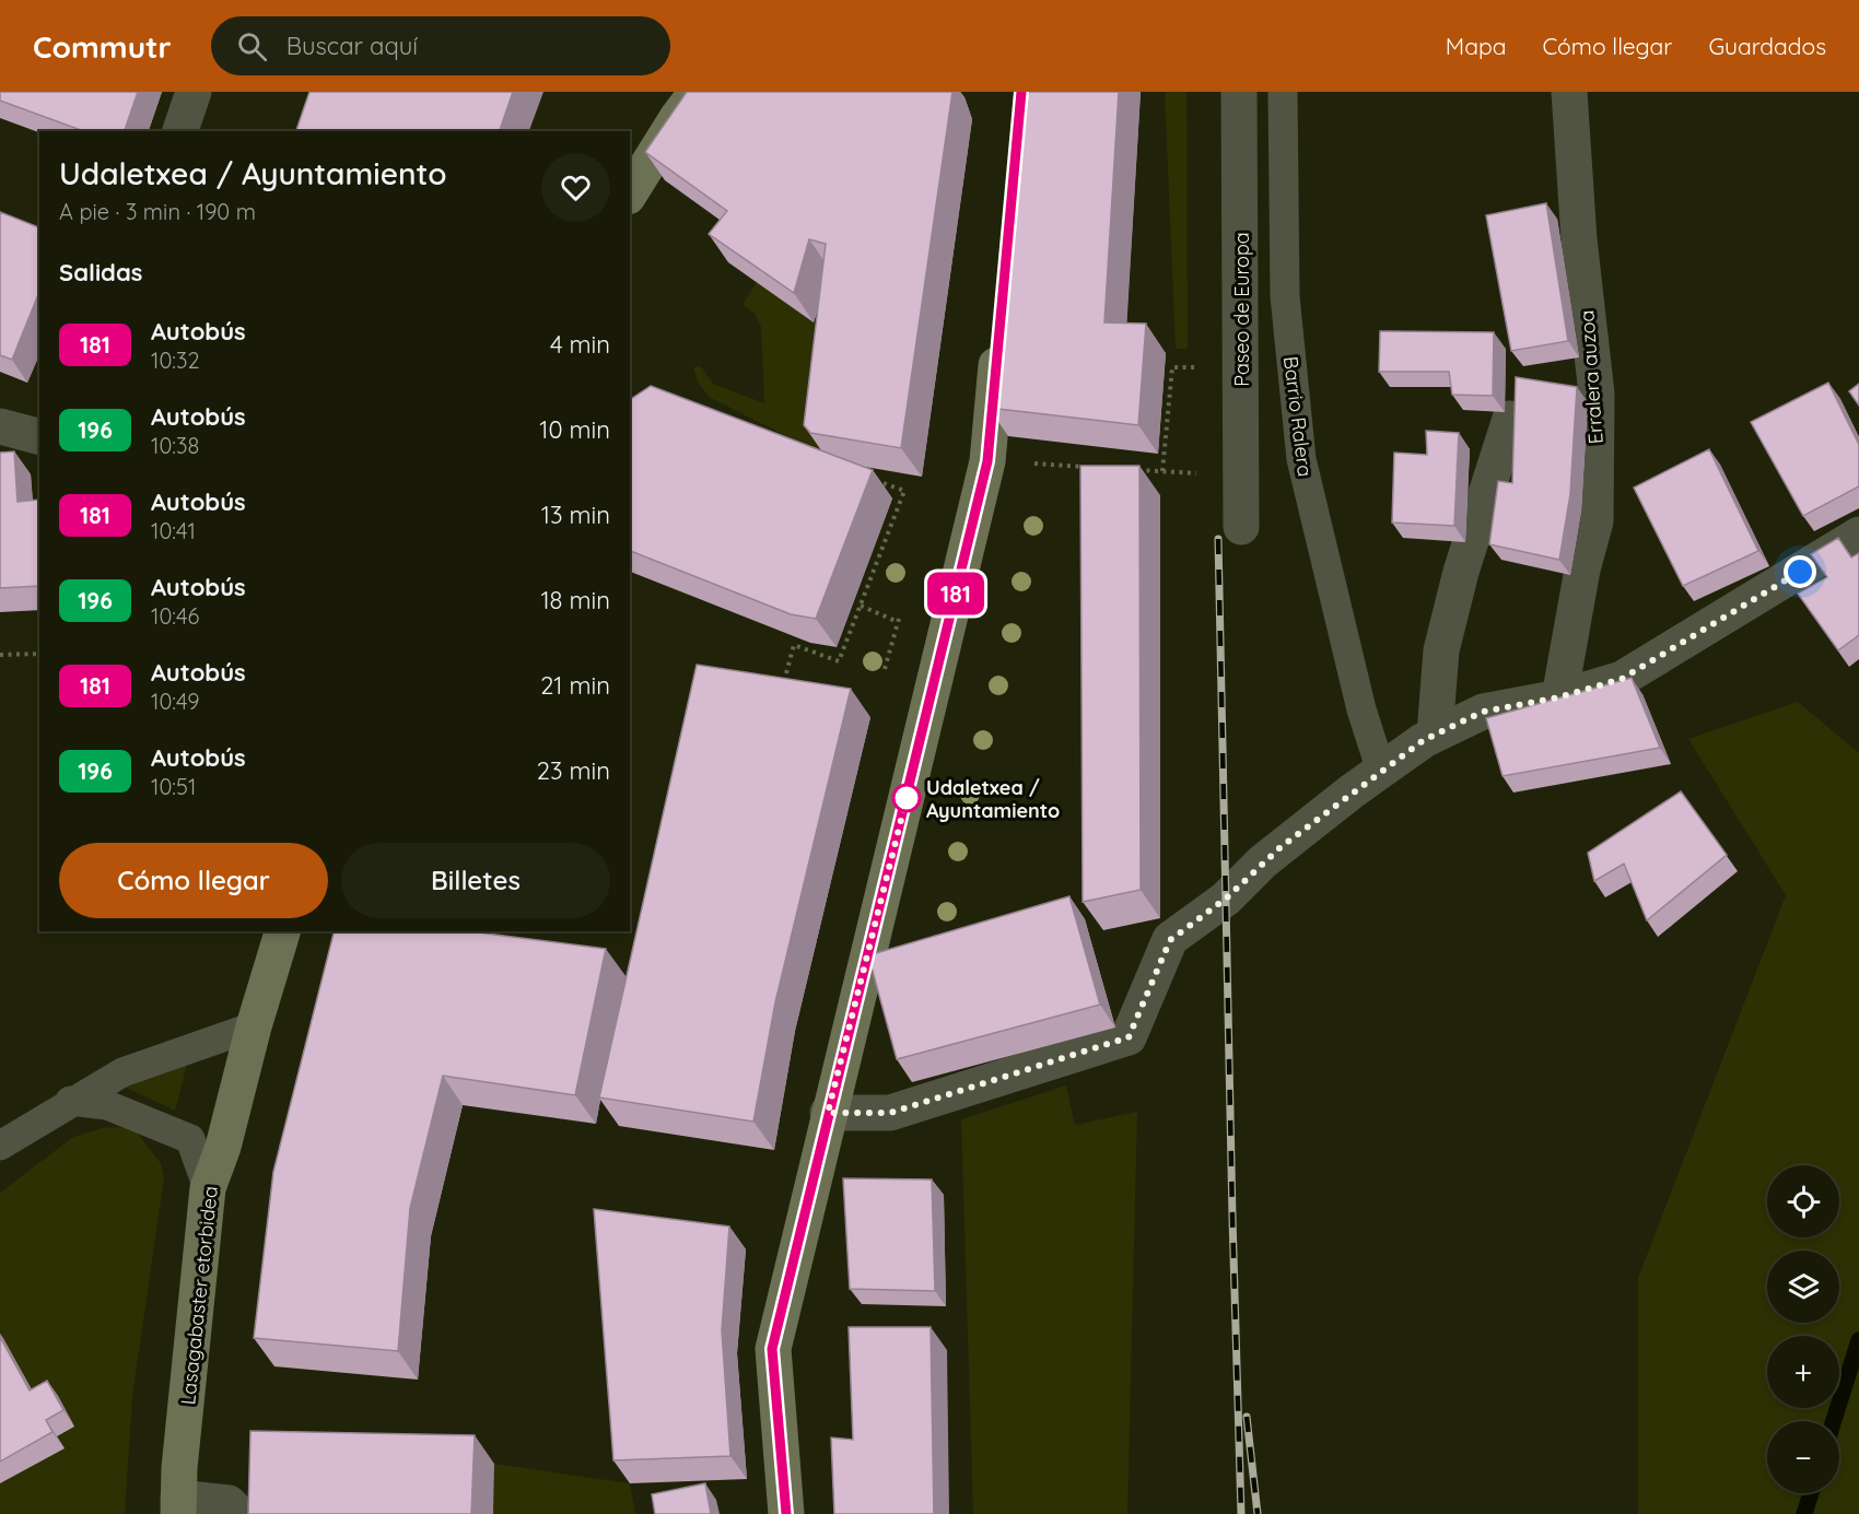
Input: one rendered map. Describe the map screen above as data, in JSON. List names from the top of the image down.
{
  "streets": {
    "street": ["Paseo de Europa", "Erralera auzoa", "Lasagabaster etorbidea"],
    "lane": ["Barrio Ralera"]
  },
  "places": ["Udaletxea / Ayuntamiento"],
  "lines": ["bus line 181"],
  "page": {
    "header": "Commutr",
    "search": "Buscar aquí",
    "nav": ["Mapa", "Cómo llegar", "Guardados"],
    "on_map": "181",
    "heading": [
      ["Udaletxea / Ayuntamiento", "A pie · 3 min · 190 m"],
      "Salidas"
    ],
    "list": [
      {
        "mark": "181",
        "name": "Autobús",
        "note": "10:32",
        "value": "4 min"
      },
      {
        "mark": "196",
        "name": "Autobús",
        "note": "10:38",
        "value": "10 min"
      },
      {
        "mark": "181",
        "name": "Autobús",
        "note": "10:41",
        "value": "13 min"
      },
      {
        "mark": "196",
        "name": "Autobús",
        "note": "10:46",
        "value": "18 min"
      },
      {
        "mark": "181",
        "name": "Autobús",
        "note": "10:49",
        "value": "21 min"
      },
      {
        "mark": "196",
        "name": "Autobús",
        "note": "10:51",
        "value": "23 min"
      }
    ],
    "buttons": ["Cómo llegar", "Billetes"],
    "map_buttons": ["+", "−"]
  }
}
